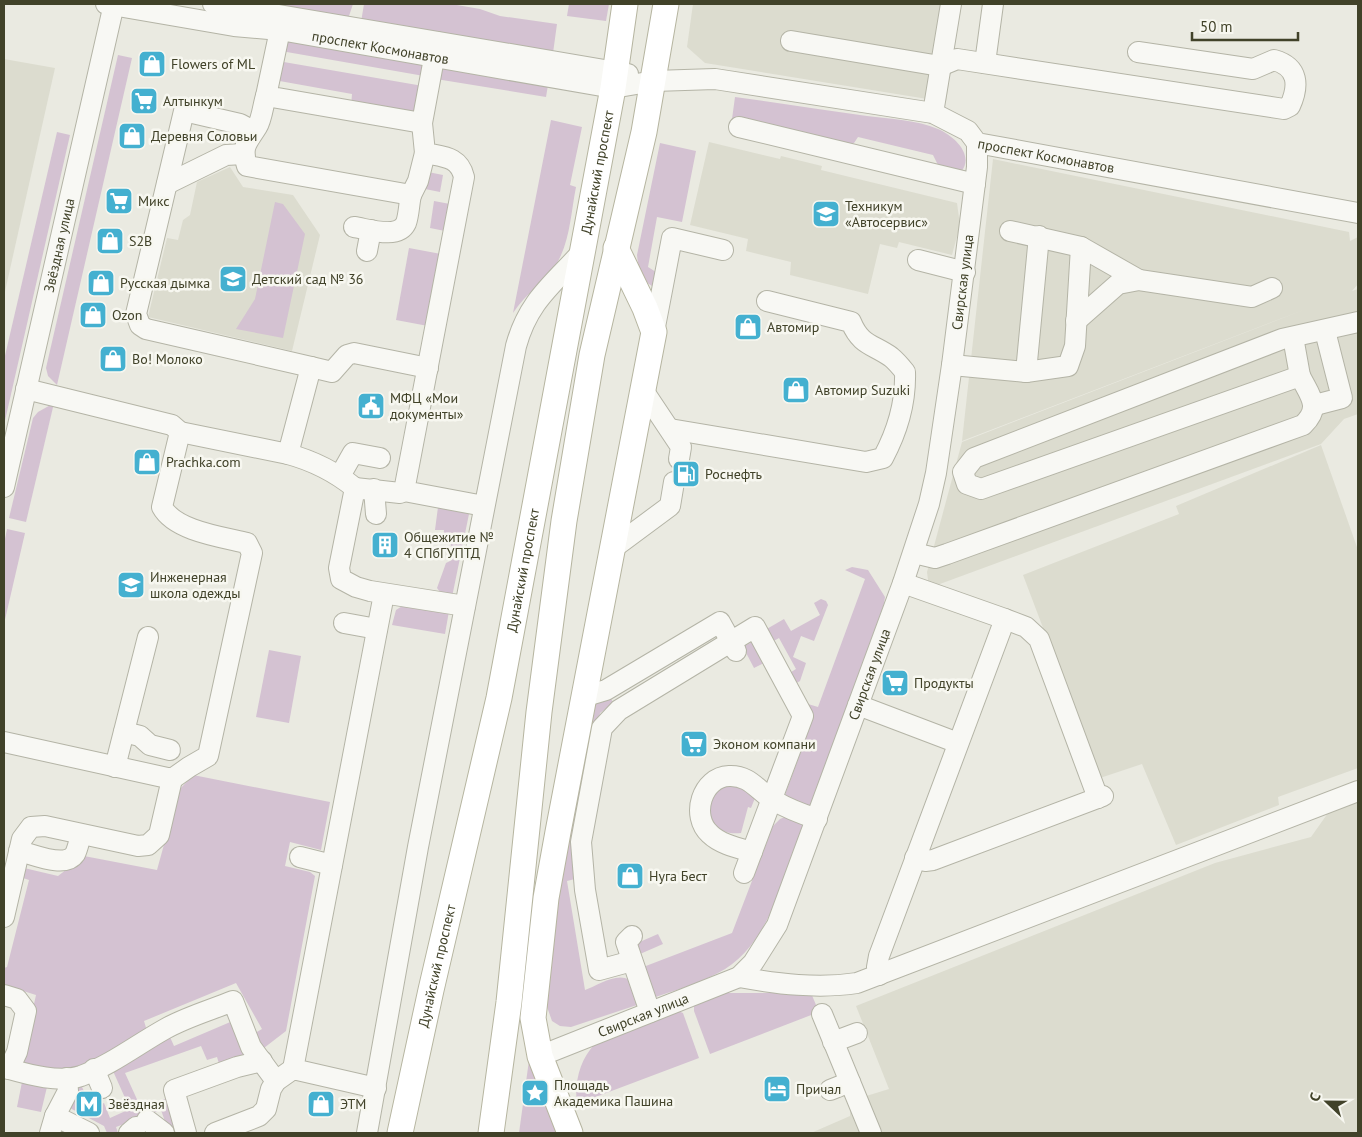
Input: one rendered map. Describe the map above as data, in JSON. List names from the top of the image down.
{
  "streets": {
    "main road": ["Дунайский проспект"],
    "street": ["проспект Космонавтов", "Звёздная улица", "Свирская улица"]
  },
  "crossings": [
    ["проспект Космонавтов", "Дунайский проспект"],
    ["проспект Космонавтов", "Звёздная улица"],
    ["проспект Космонавтов", "Свирская улица"]
  ],
  "places": {
    "shop": [
      "Flowers of ML",
      "Деревня Соловьи",
      "S2B",
      "Русская дымка",
      "Ozon",
      "Автомир",
      "Во! Молоко",
      "Автомир Suzuki",
      "Prachka.com",
      "Нуга Бест",
      "ЭТМ"
    ],
    "supermarket": [
      "Алтынкум",
      "Микс",
      "Продукты",
      "Эконом компани"
    ],
    "school or university": ["Техникум «Автосервис»", "Детский сад № 36", "Инженерная школа одежды"],
    "public building": ["МФЦ «Мои документы»"],
    "fuel station": ["Роснефть"],
    "building": ["Общежитие № 4 СПбГУПТД"],
    "hotel": ["Причал"],
    "place": ["Площадь Академика Пашина"],
    "metro station": ["Звёздная"]
  },
  "scale_bar": "50 m",
  "north": "left"
}
